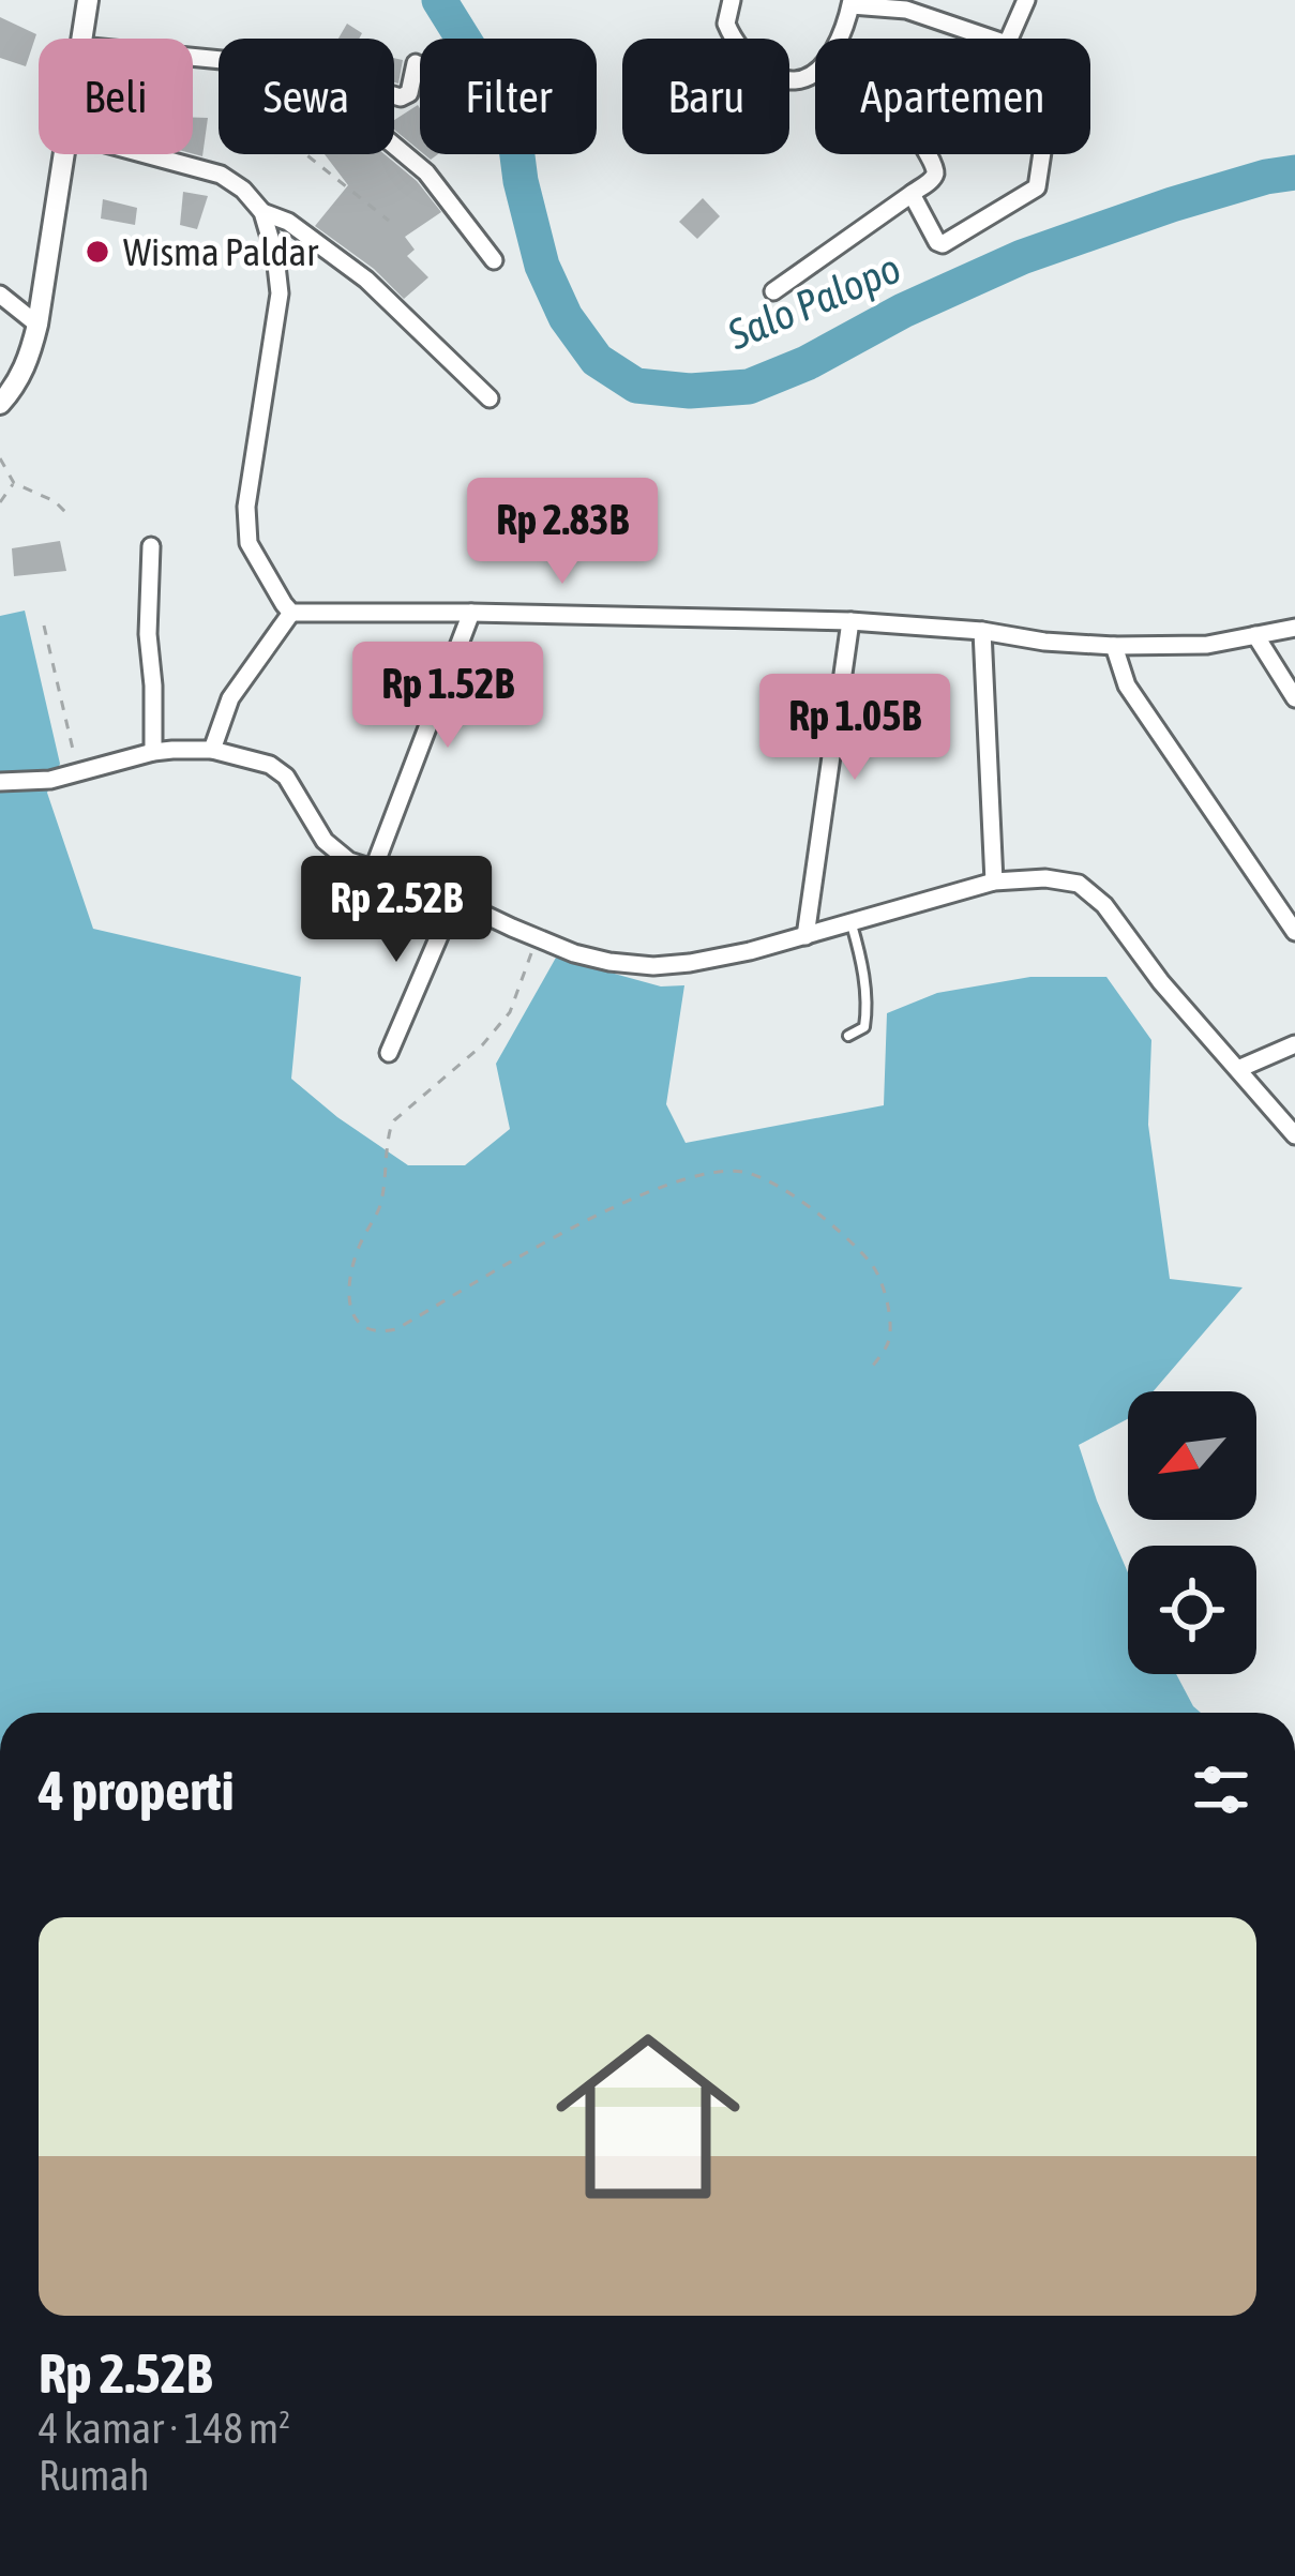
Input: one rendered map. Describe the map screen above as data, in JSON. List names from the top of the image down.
{
  "water": ["Salo Palopo"],
  "places": ["Wisma Paldar"],
  "north": "bottom left",
  "page": {
    "chip": [
      "Beli",
      "Sewa",
      "Filter",
      "Baru",
      "Apartemen"
    ],
    "price": [
      "Rp 2.83B",
      "Rp 1.52B",
      "Rp 1.05B",
      "Rp 2.52B"
    ],
    "heading": "4 properti",
    "list": [
      {
        "name": "Rp 2.52B",
        "note": "4 kamar · 148 m² · Rumah"
      }
    ]
  }
}
